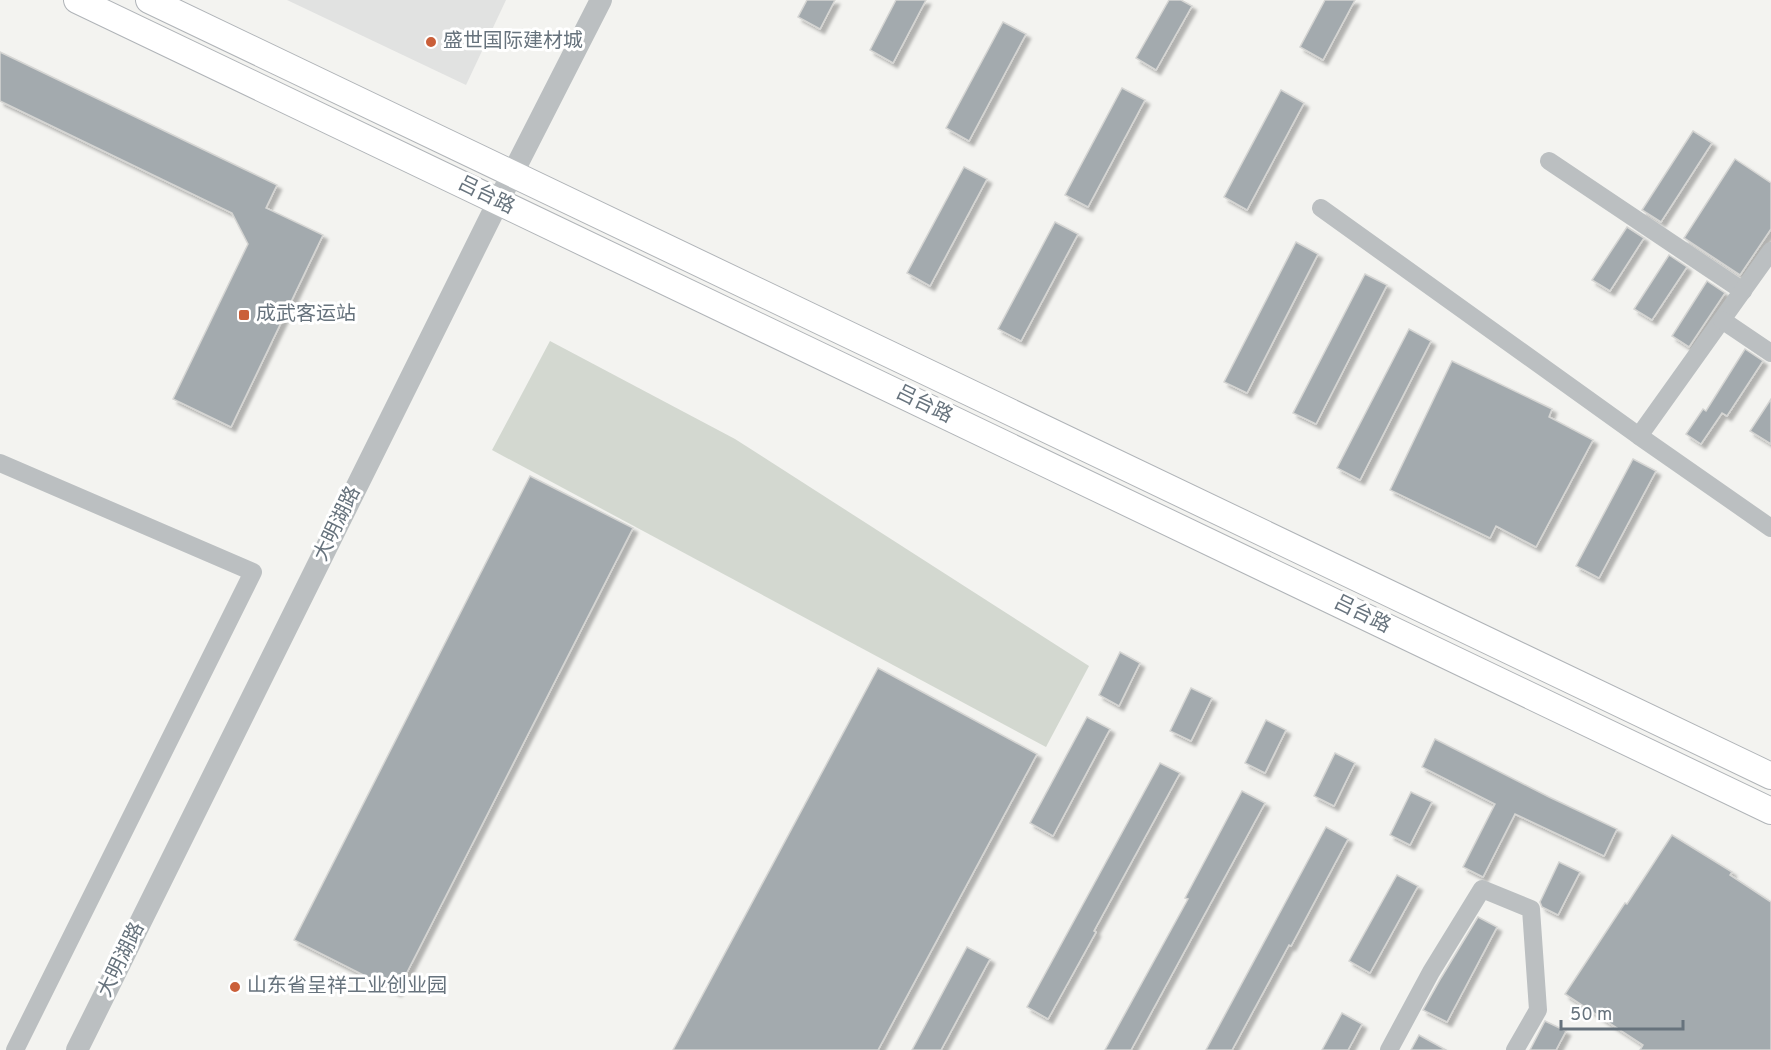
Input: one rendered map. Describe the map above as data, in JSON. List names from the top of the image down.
{
  "streets": {
    "main road": ["吕台路"],
    "street": ["大明湖路"]
  },
  "crossings": [
    ["吕台路", "大明湖路"]
  ],
  "places": {
    "other": ["盛世国际建材城", "山东省呈祥工业创业园"],
    "transit": ["成武客运站"]
  },
  "scale_bar": "50 m"
}
